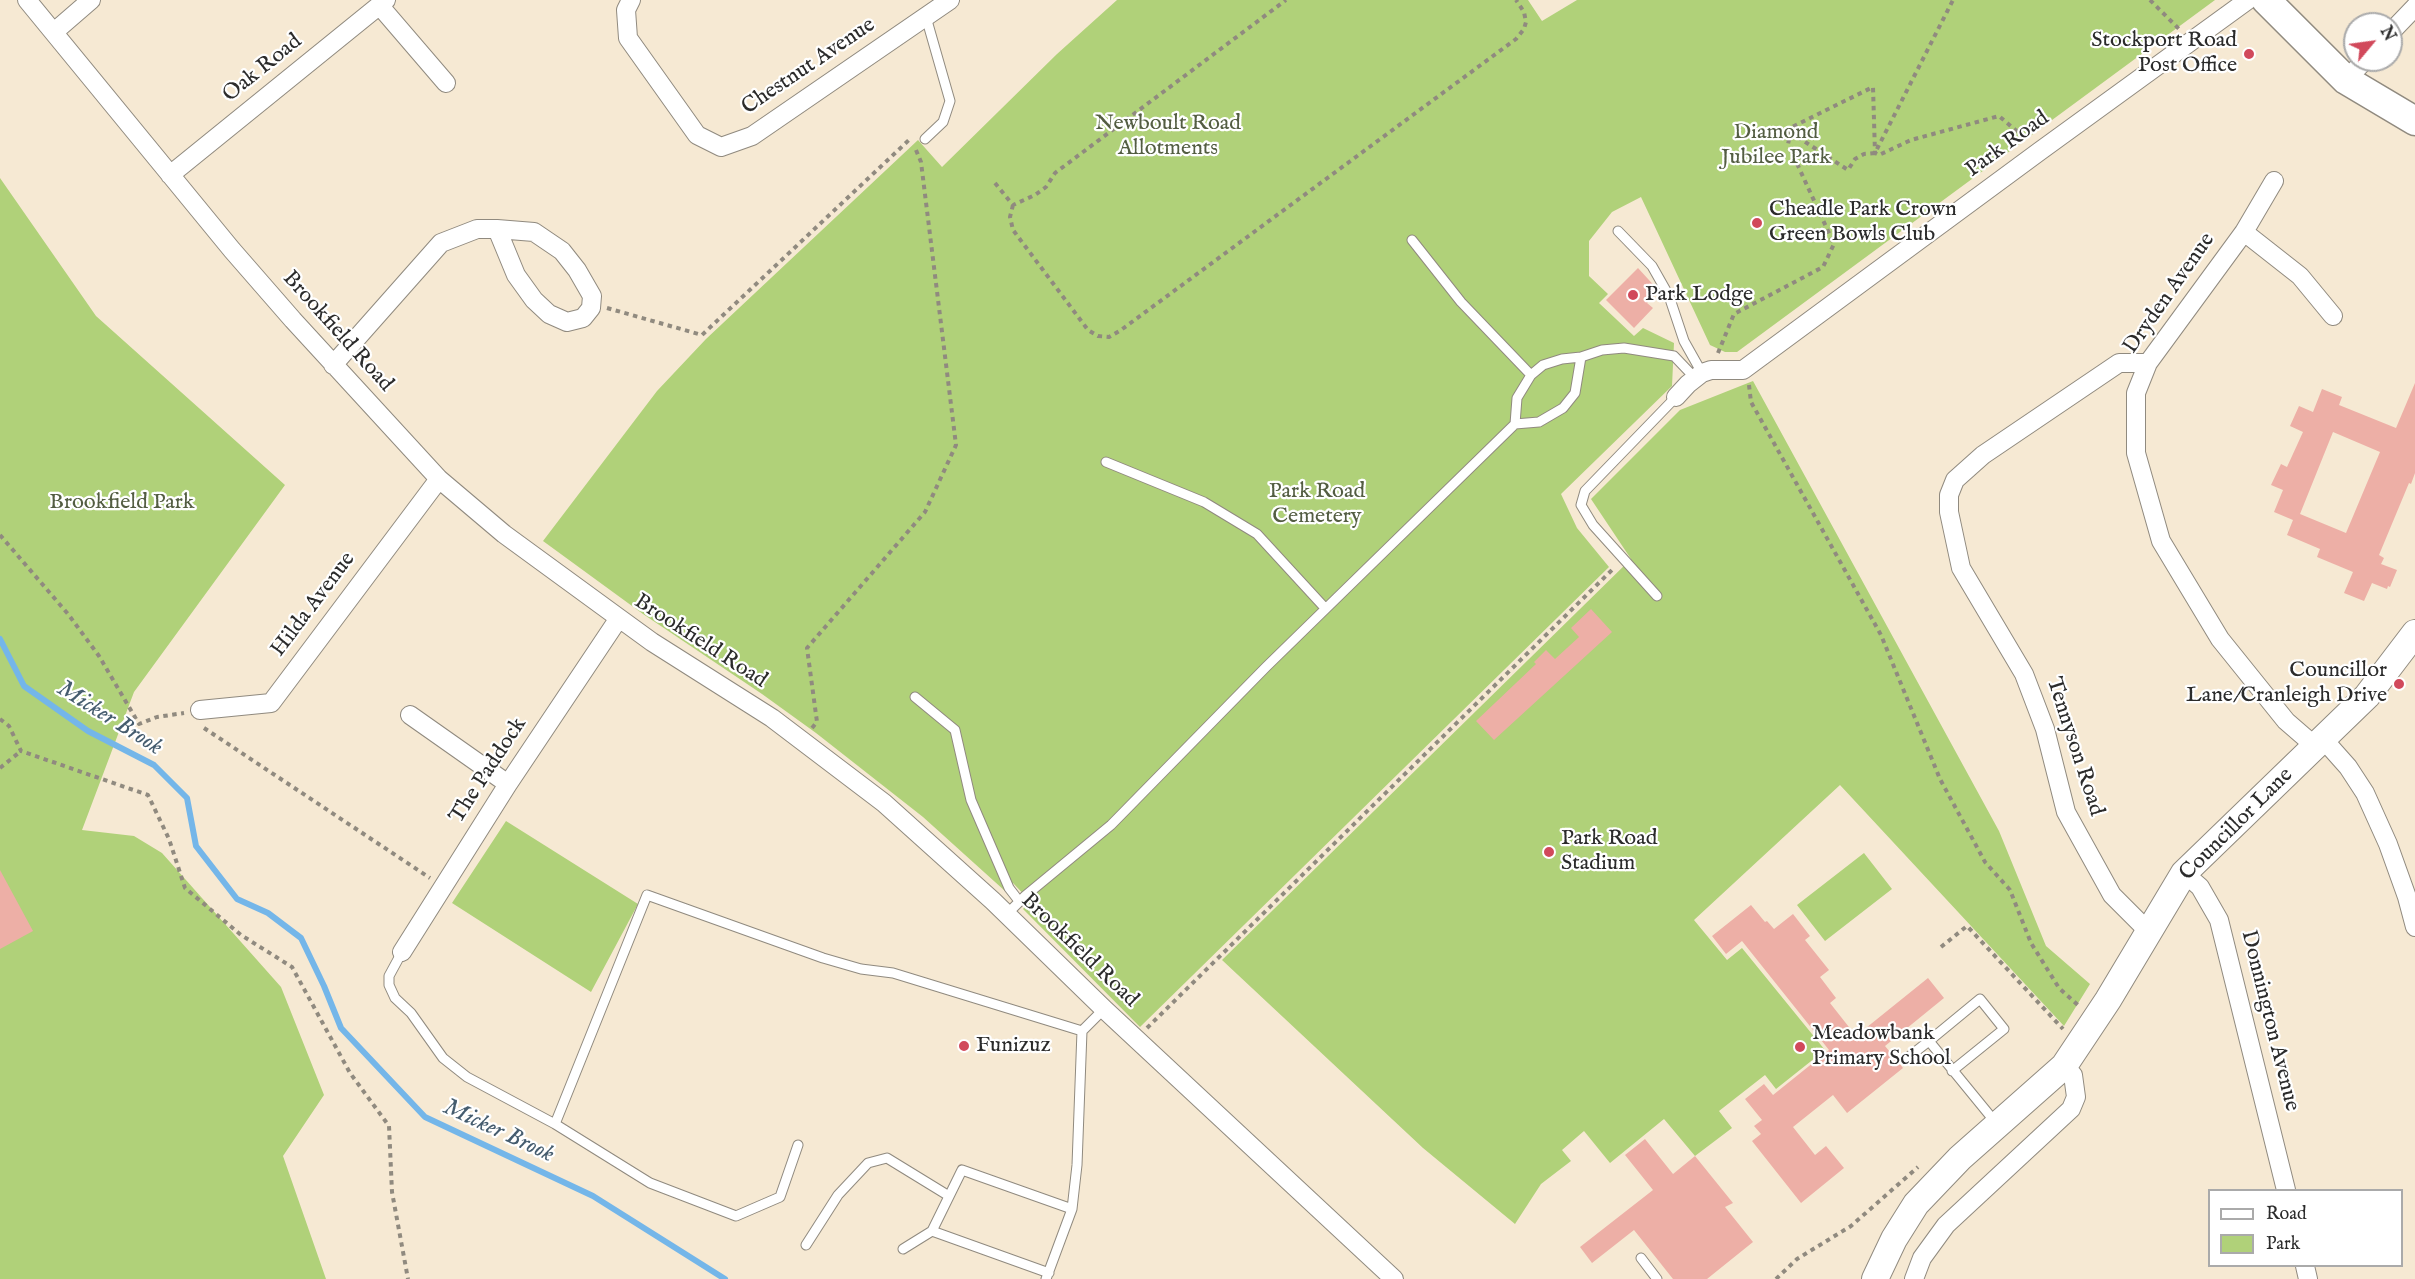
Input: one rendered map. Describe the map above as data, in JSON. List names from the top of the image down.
{
  "streets": {
    "street": [
      "Chestnut Avenue",
      "Oak Road",
      "Park Road",
      "Dryden Avenue",
      "Brookfield Road",
      "Hilda Avenue",
      "Tennyson Road",
      "The Paddock",
      "Councillor Lane",
      "Donnington Avenue"
    ]
  },
  "crossings": [
    ["Oak Road", "Brookfield Road"],
    ["Dryden Avenue", "Tennyson Road"],
    ["Dryden Avenue", "Councillor Lane"],
    ["Brookfield Road", "Hilda Avenue"],
    ["Brookfield Road", "The Paddock"],
    ["Tennyson Road", "Councillor Lane"],
    ["Councillor Lane", "Donnington Avenue"]
  ],
  "water": ["Micker Brook"],
  "parks": [
    "Newboult Road Allotments",
    "Diamond Jubilee Park",
    "Park Road Cemetery",
    "Brookfield Park"
  ],
  "places": [
    "Stockport Road Post Office",
    "Cheadle Park Crown Green Bowls Club",
    "Park Lodge",
    "Councillor Lane/Cranleigh Drive",
    "Park Road Stadium",
    "Funizuz",
    "Meadowbank Primary School"
  ],
  "legend": ["Road", "Park"],
  "north": "top right"
}
